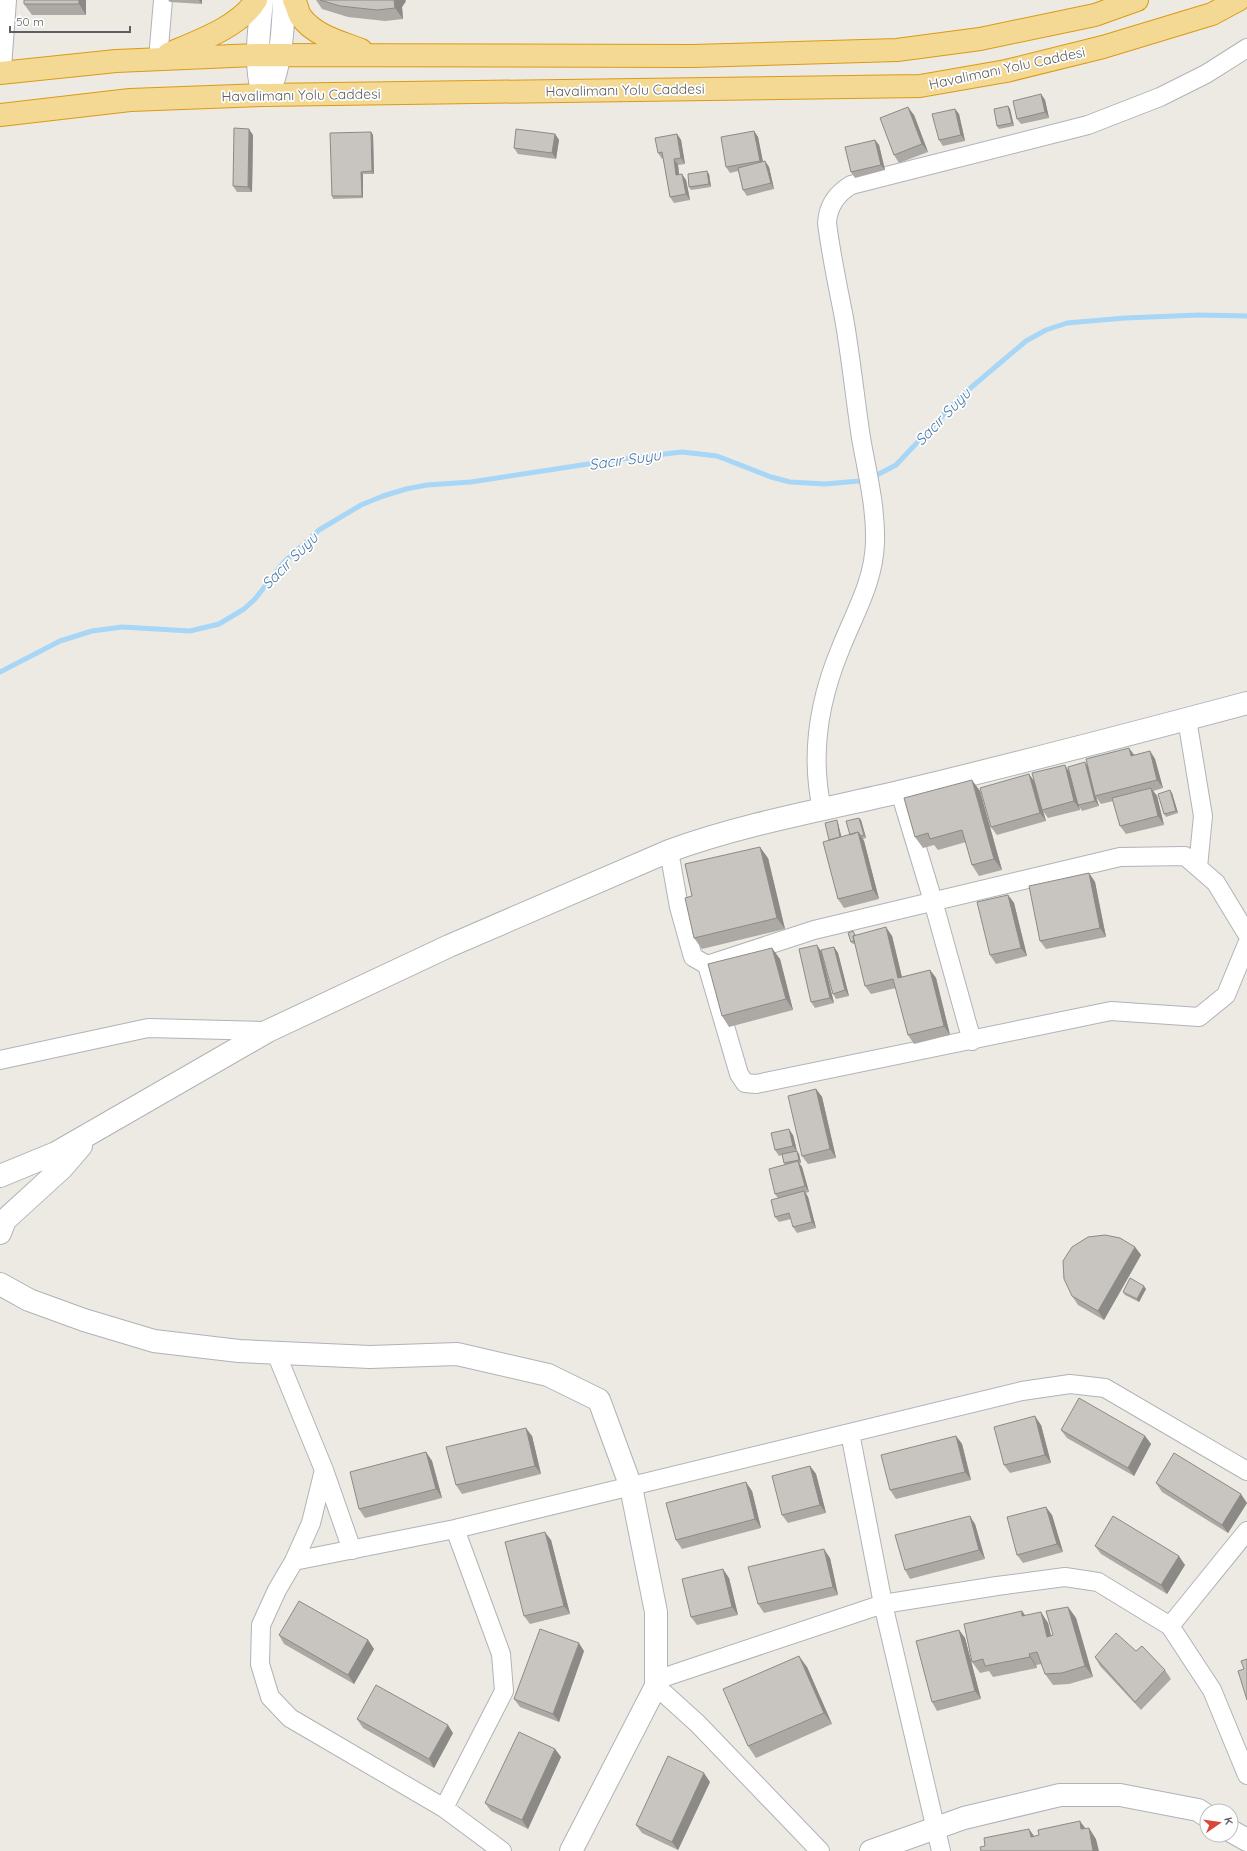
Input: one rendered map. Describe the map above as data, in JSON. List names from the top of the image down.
{
  "streets": {
    "highway": ["Havalimanı Yolu Caddesi"]
  },
  "water": ["Sacır Suyu"],
  "scale_bar": "50 m",
  "north": "right"
}
